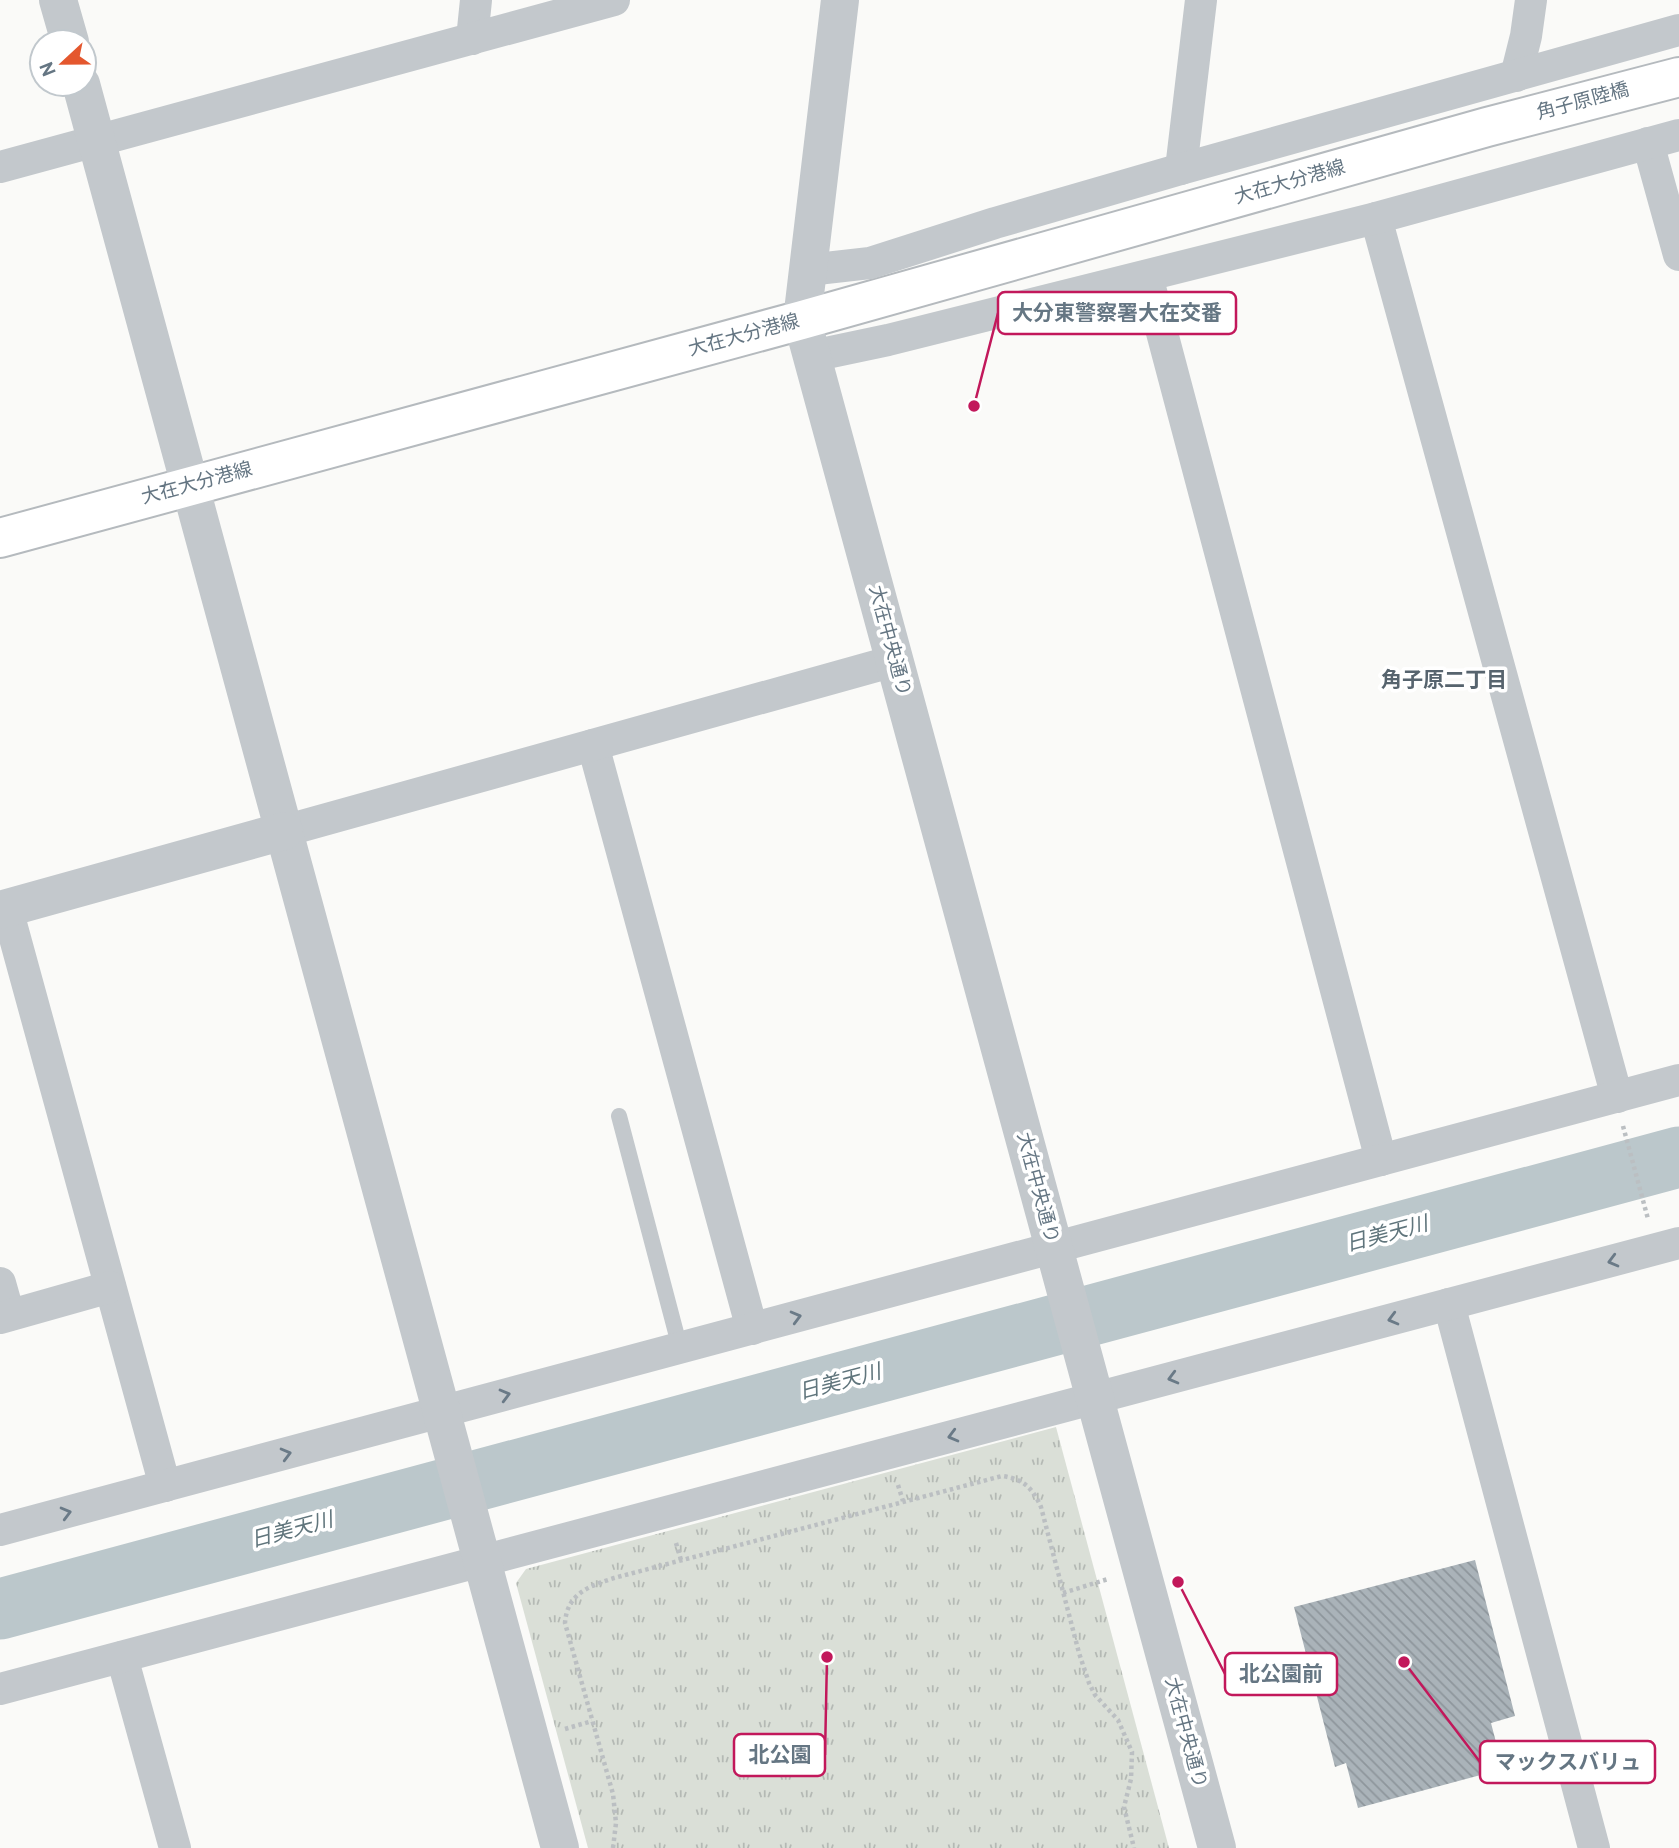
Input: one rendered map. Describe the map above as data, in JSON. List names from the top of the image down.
{
  "streets": {
    "main road": ["角子原陸橋", "大在大分港線"],
    "street": ["大在中央通り"]
  },
  "crossings": [
    ["角子原陸橋", "大在大分港線"],
    ["大在大分港線", "大在中央通り"]
  ],
  "districts": ["角子原二丁目"],
  "water": ["日美天川"],
  "places": [
    "大分東警察署大在交番",
    "北公園前",
    "北公園",
    "マックスバリュ"
  ],
  "north": "left"
}
